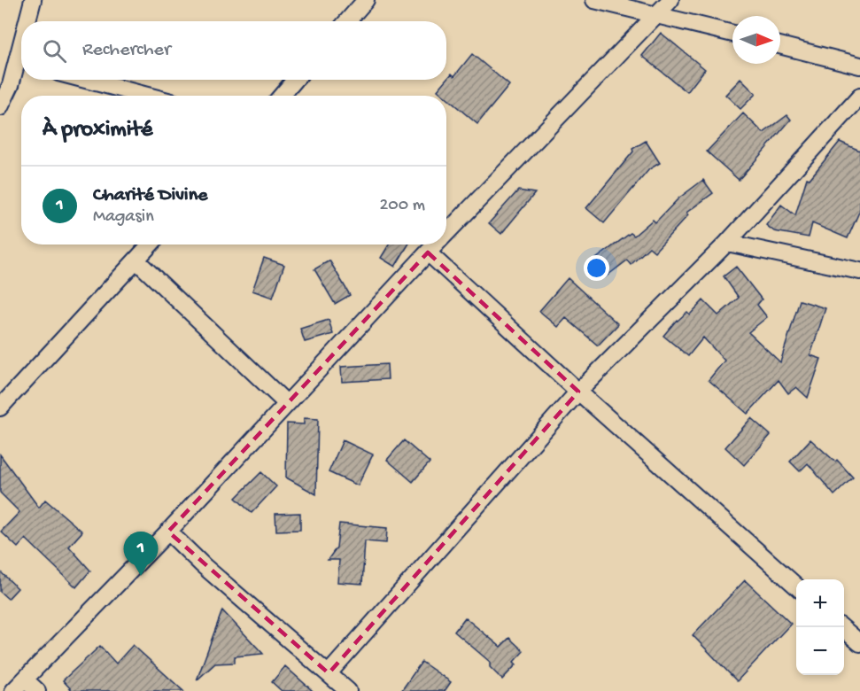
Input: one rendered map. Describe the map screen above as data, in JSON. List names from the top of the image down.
{
  "north": "right",
  "page": {
    "search": "Rechercher",
    "heading": "À proximité",
    "list": [
      {
        "mark": "1",
        "name": "Charité Divine",
        "note": "Magasin",
        "value": "200 m"
      }
    ],
    "pins": "1",
    "map_buttons": ["+", "−"]
  }
}
